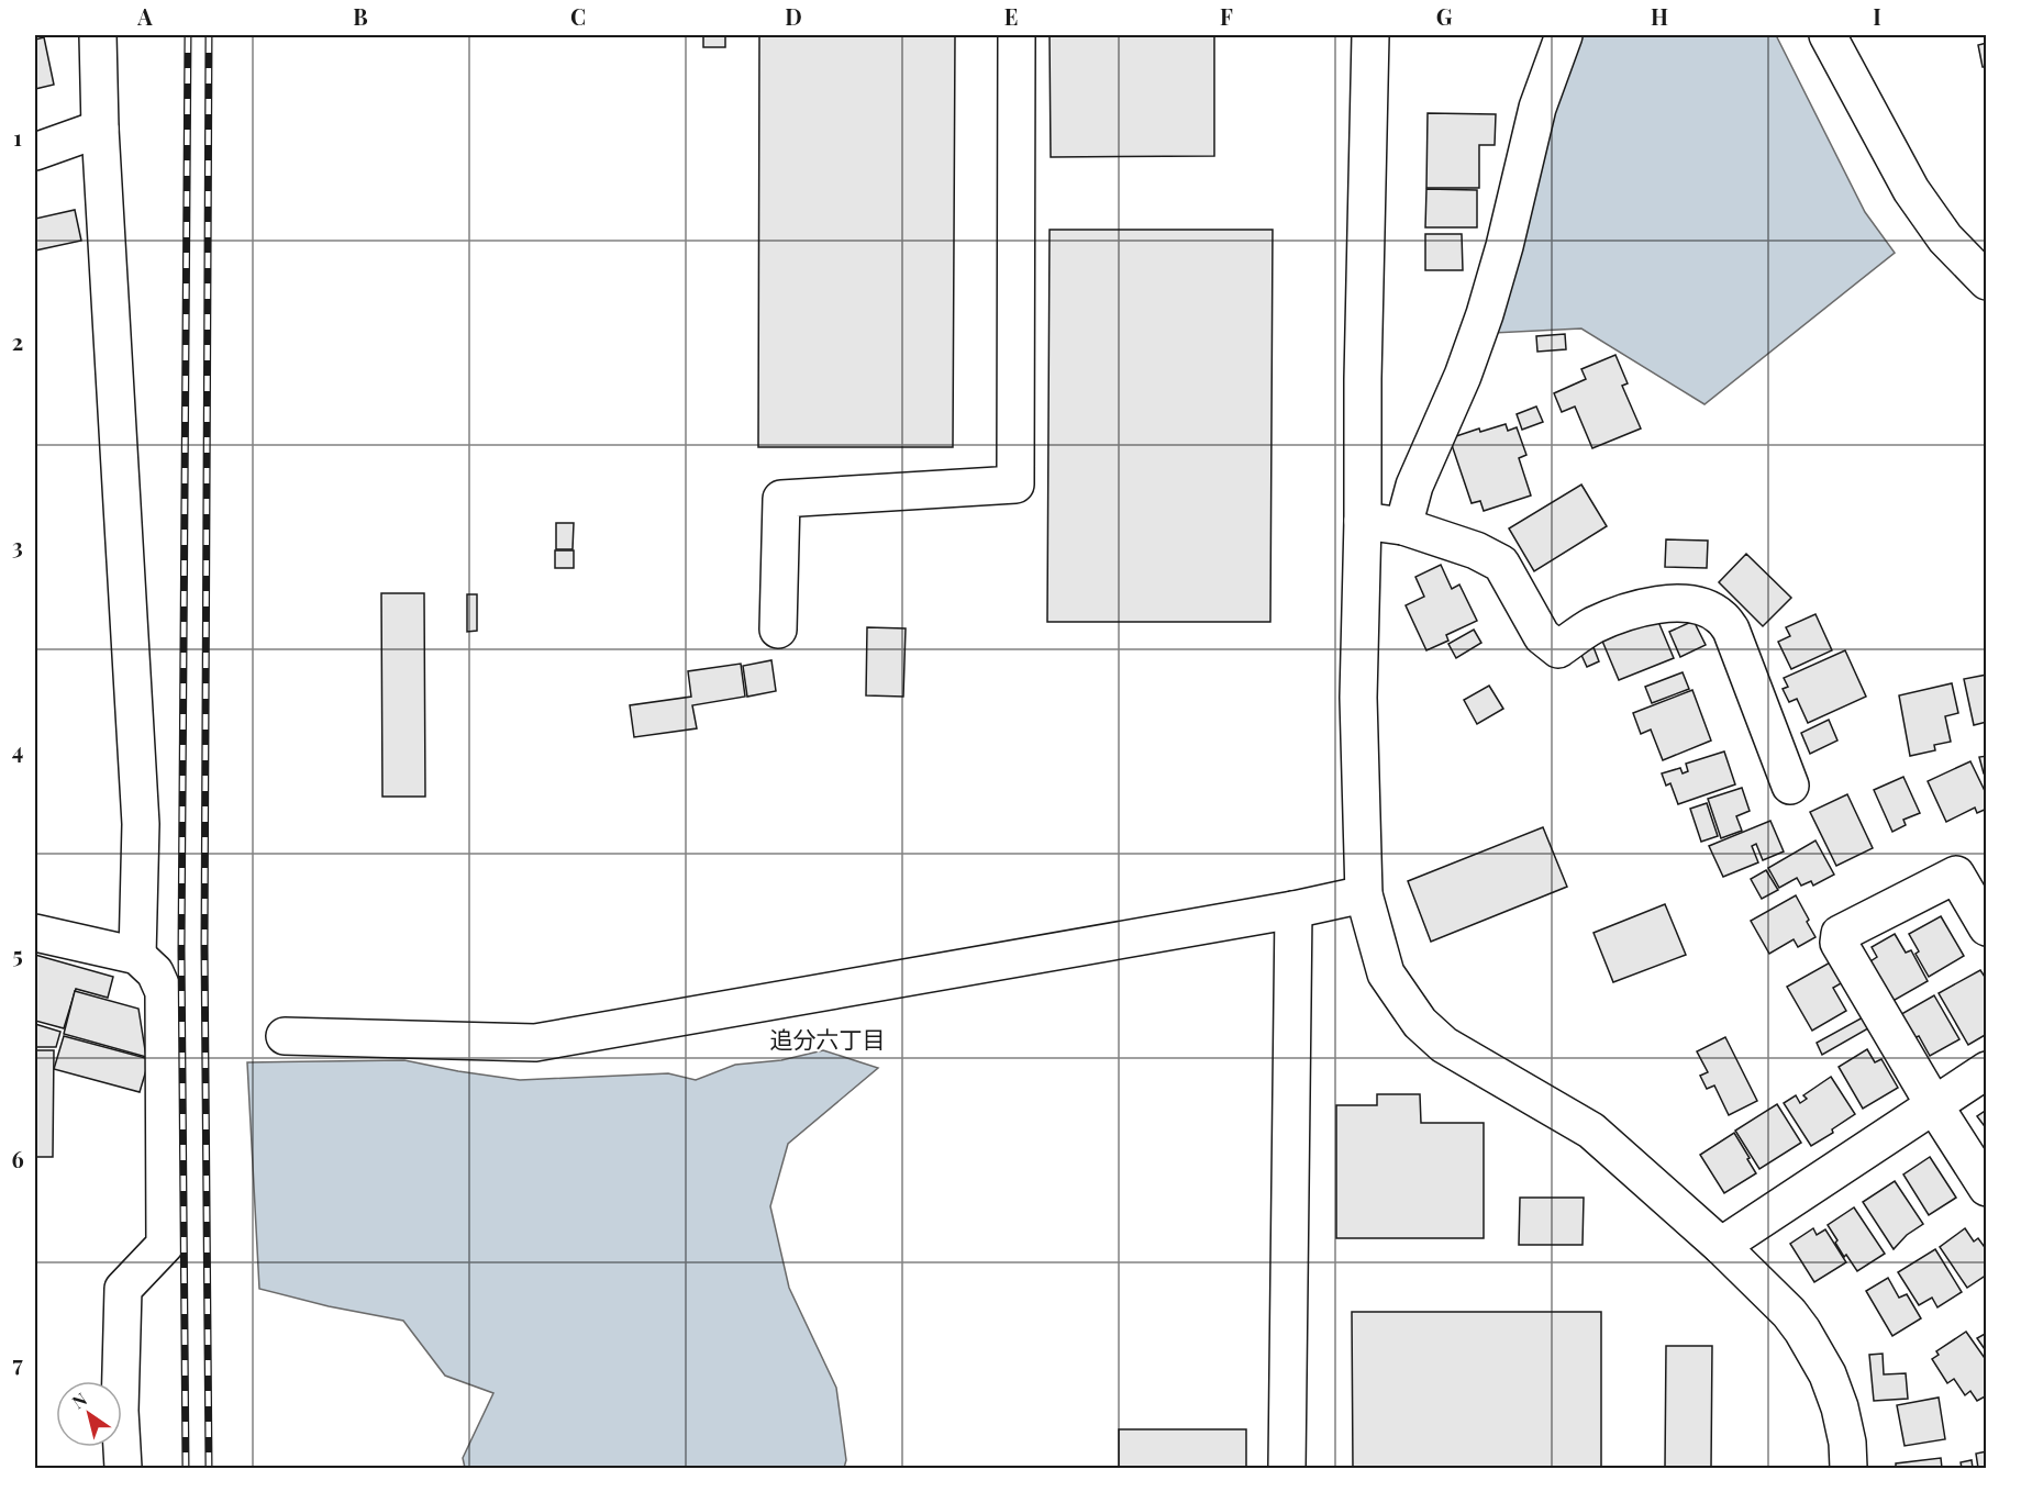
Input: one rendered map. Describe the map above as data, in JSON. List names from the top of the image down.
{
  "districts": ["追分六丁目"],
  "north": "top left",
  "grid": {
    "columns": [
      "A",
      "B",
      "C",
      "D",
      "E",
      "F",
      "G",
      "H",
      "I"
    ],
    "rows": [
      "1",
      "2",
      "3",
      "4",
      "5",
      "6",
      "7"
    ]
  }
}
